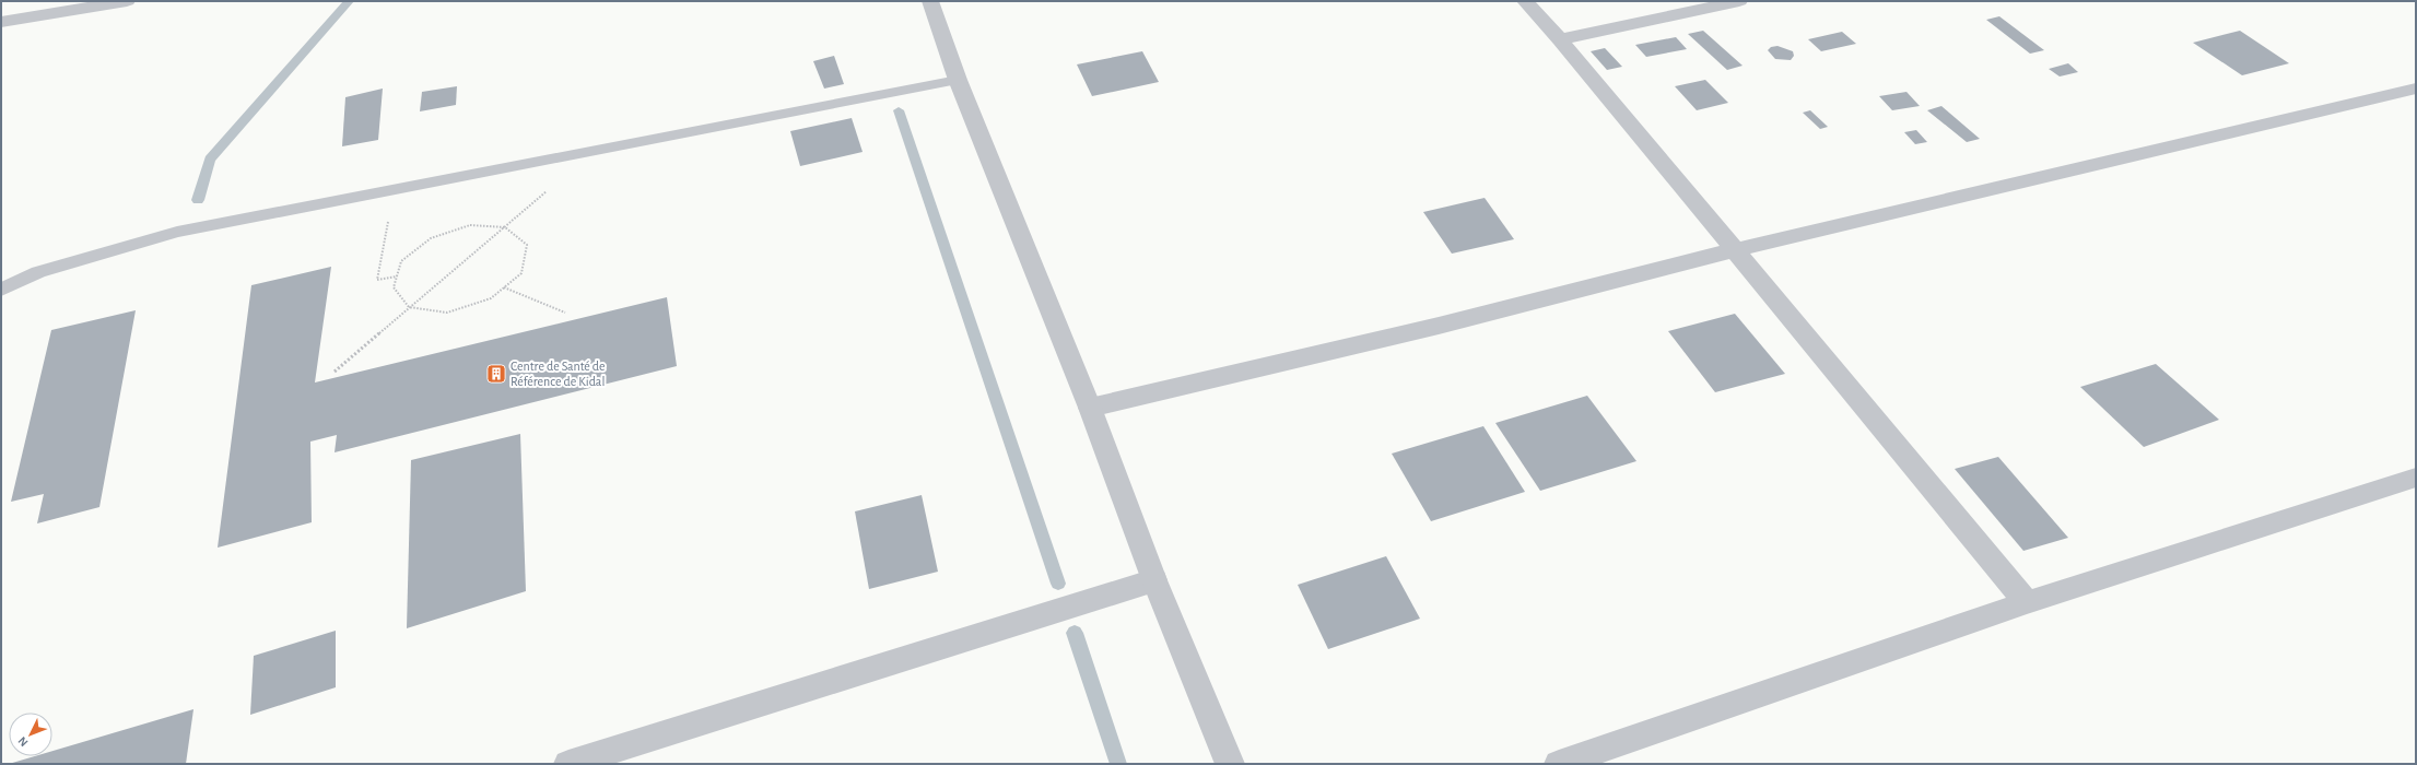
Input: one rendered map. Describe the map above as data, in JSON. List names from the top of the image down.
{
  "places": {
    "building": ["Centre de Santé de Référence de Kidal"]
  },
  "north": "bottom left"
}
